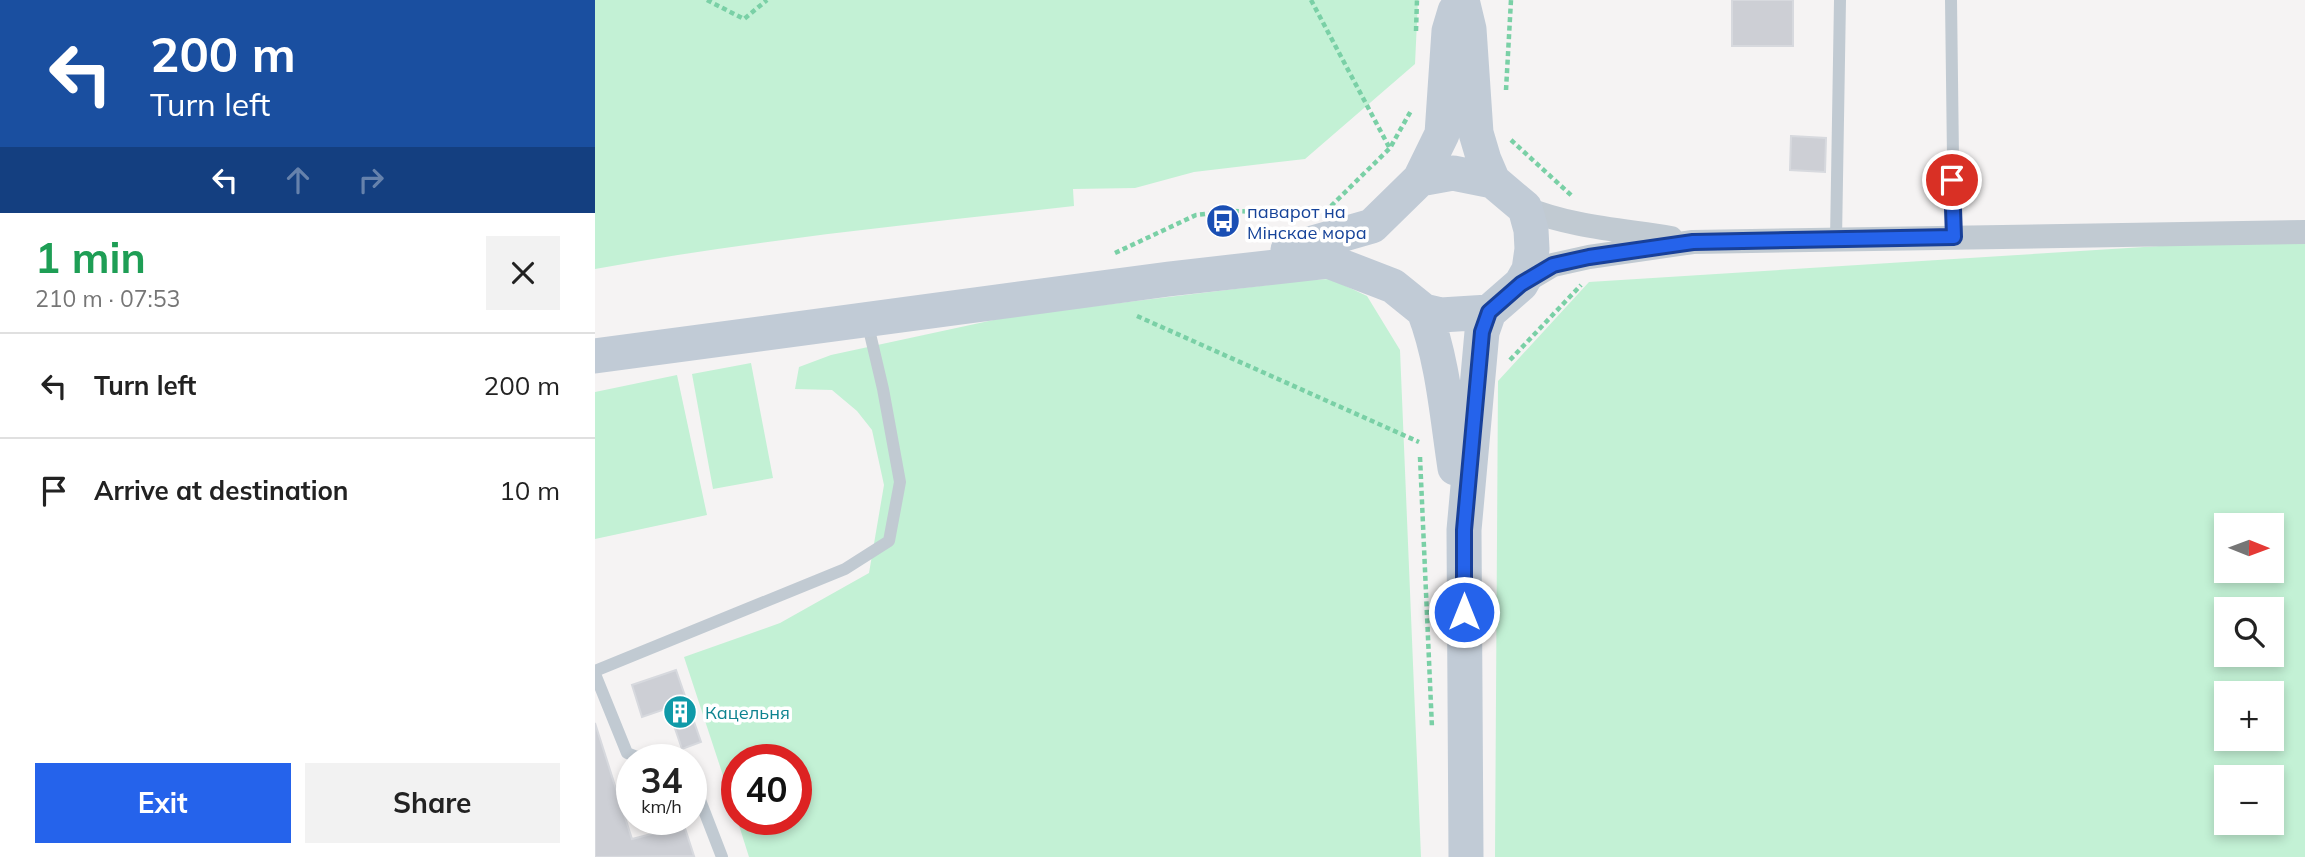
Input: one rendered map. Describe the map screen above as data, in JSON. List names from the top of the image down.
{
  "places": {
    "bus stop": ["паварот на Мінскае мора"],
    "building": ["Кацельня"]
  },
  "north": "right",
  "page": {
    "turn": ["200 m", "Turn left"],
    "heading": ["1 min", "210 m · 07:53"],
    "list": [
      {
        "name": "Turn left",
        "value": "200 m"
      },
      {
        "name": "Arrive at destination",
        "value": "10 m"
      }
    ],
    "map_buttons": ["+", "−"],
    "speed": "34 km/h",
    "limit": "40",
    "buttons": ["Exit", "Share"]
  }
}
